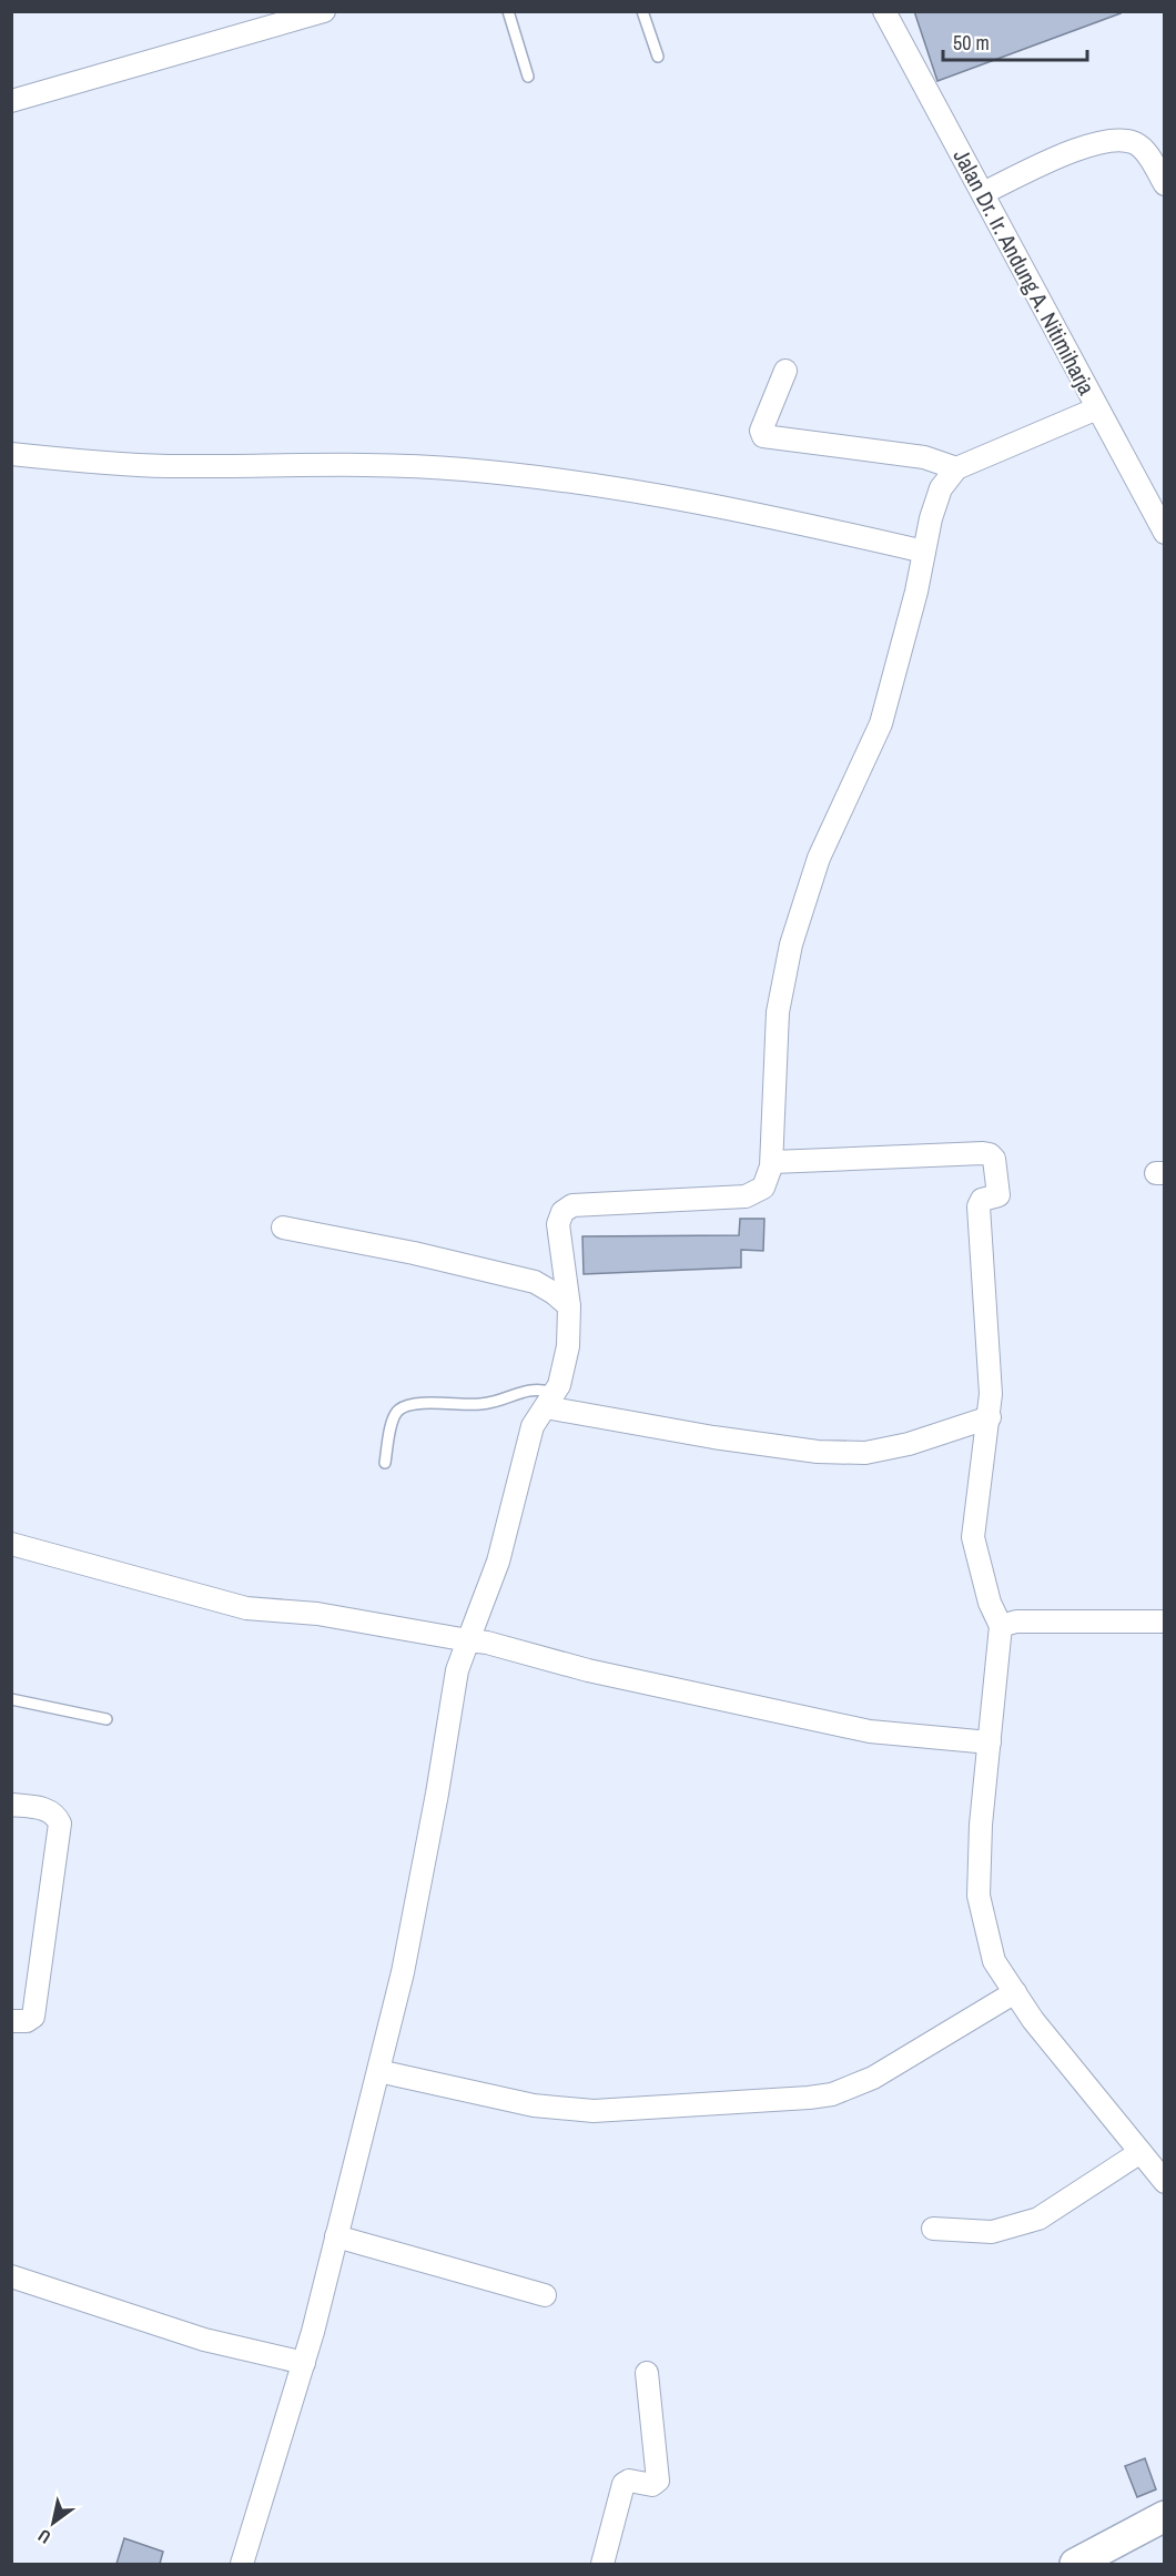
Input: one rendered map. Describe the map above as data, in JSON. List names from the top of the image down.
{
  "streets": {
    "street": ["Jalan Dr. Ir. Andung A. Nitimiharja"]
  },
  "scale_bar": "50 m",
  "north": "bottom left"
}
